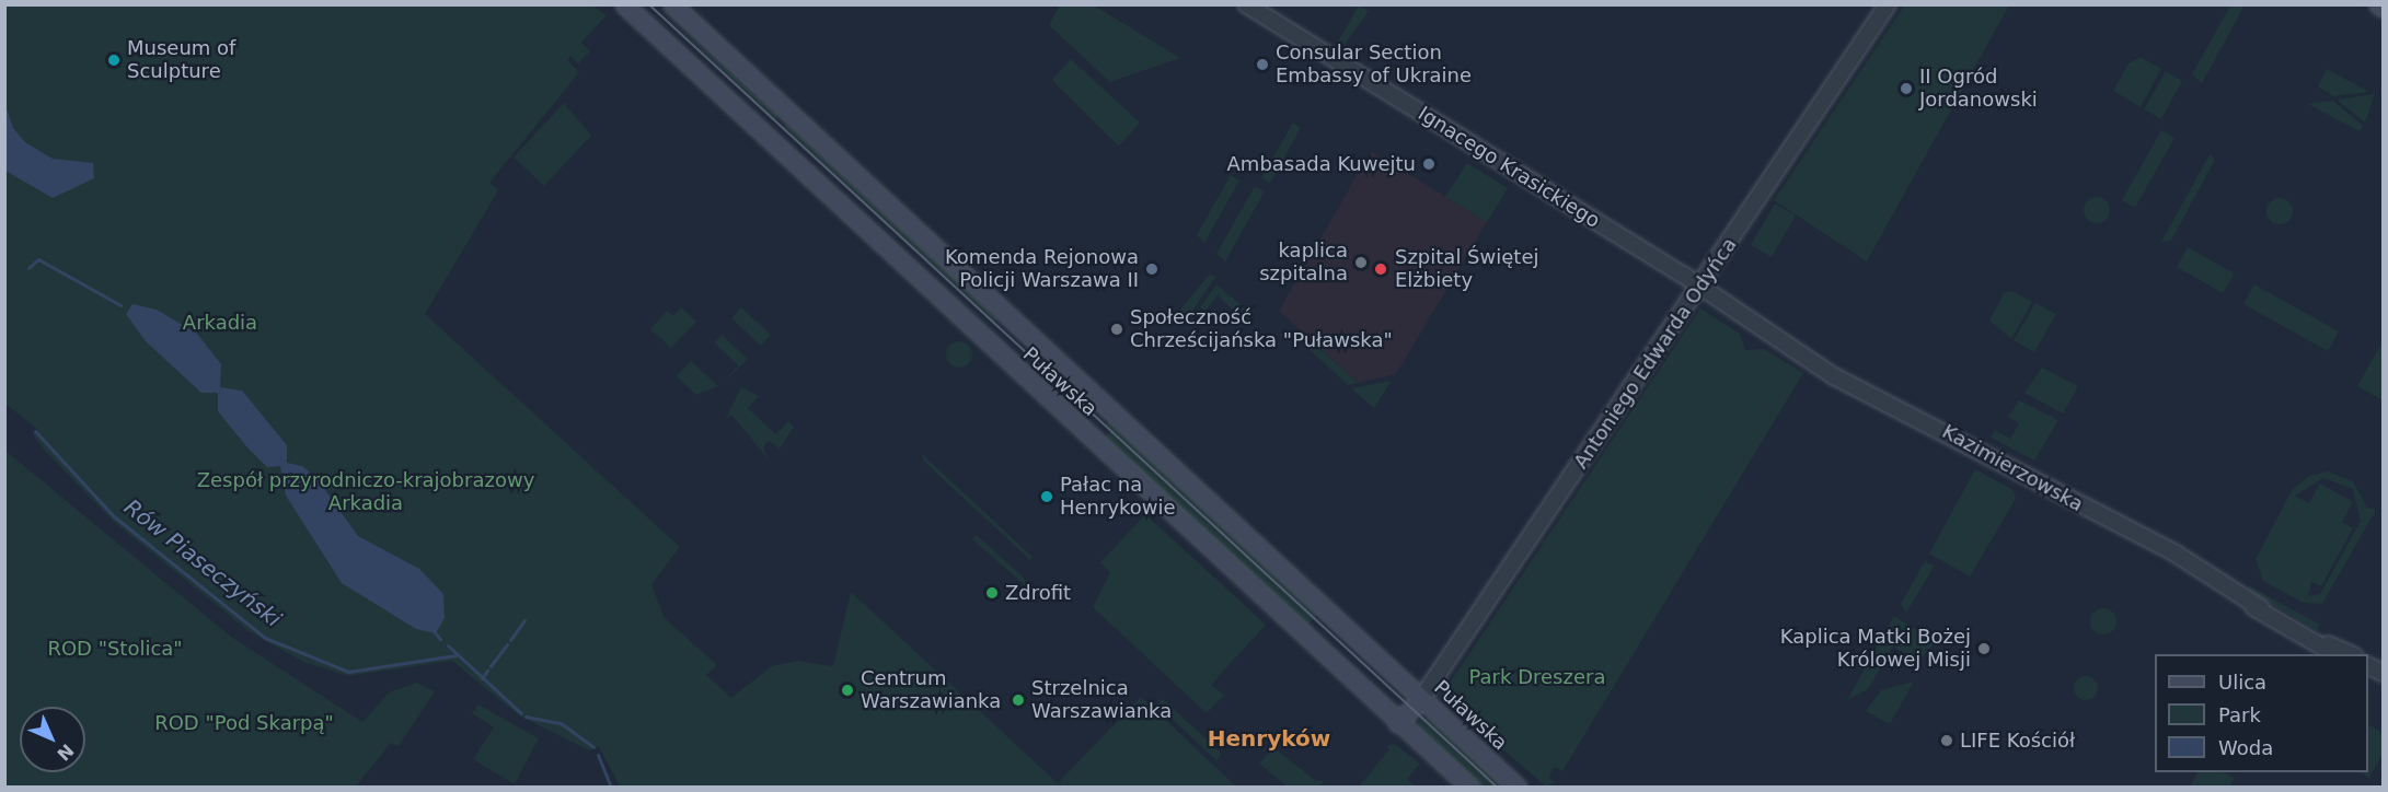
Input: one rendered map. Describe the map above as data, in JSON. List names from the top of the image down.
{
  "streets": {
    "main road": ["Puławska"],
    "street": ["Ignacego Krasickiego", "Antoniego Edwarda Odyńca", "Kazimierzowska"]
  },
  "crossings": [
    ["Ignacego Krasickiego", "Antoniego Edwarda Odyńca"],
    ["Ignacego Krasickiego", "Kazimierzowska"],
    ["Antoniego Edwarda Odyńca", "Puławska"]
  ],
  "districts": ["Henryków"],
  "water": ["Rów Piaseczyński"],
  "parks": [
    "Arkadia",
    "Zespół przyrodniczo-krajobrazowy Arkadia",
    "ROD \"Stolica\"",
    "Park Dreszera",
    "ROD \"Pod Skarpą\""
  ],
  "places": [
    "Museum of Sculpture",
    "Consular Section Embassy of Ukraine",
    "II Ogród Jordanowski",
    "Ambasada Kuwejtu",
    "kaplica szpitalna",
    "Komenda Rejonowa Policji Warszawa II",
    "Szpital Świętej Elżbiety",
    "Społeczność Chrześcijańska \"Puławska\"",
    "Pałac na Henrykowie",
    "Zdrofit",
    "Kaplica Matki Bożej Królowej Misji",
    "Centrum Warszawianka",
    "Strzelnica Warszawianka",
    "LIFE Kościół"
  ],
  "legend": ["Ulica", "Park", "Woda"],
  "north": "bottom right"
}
